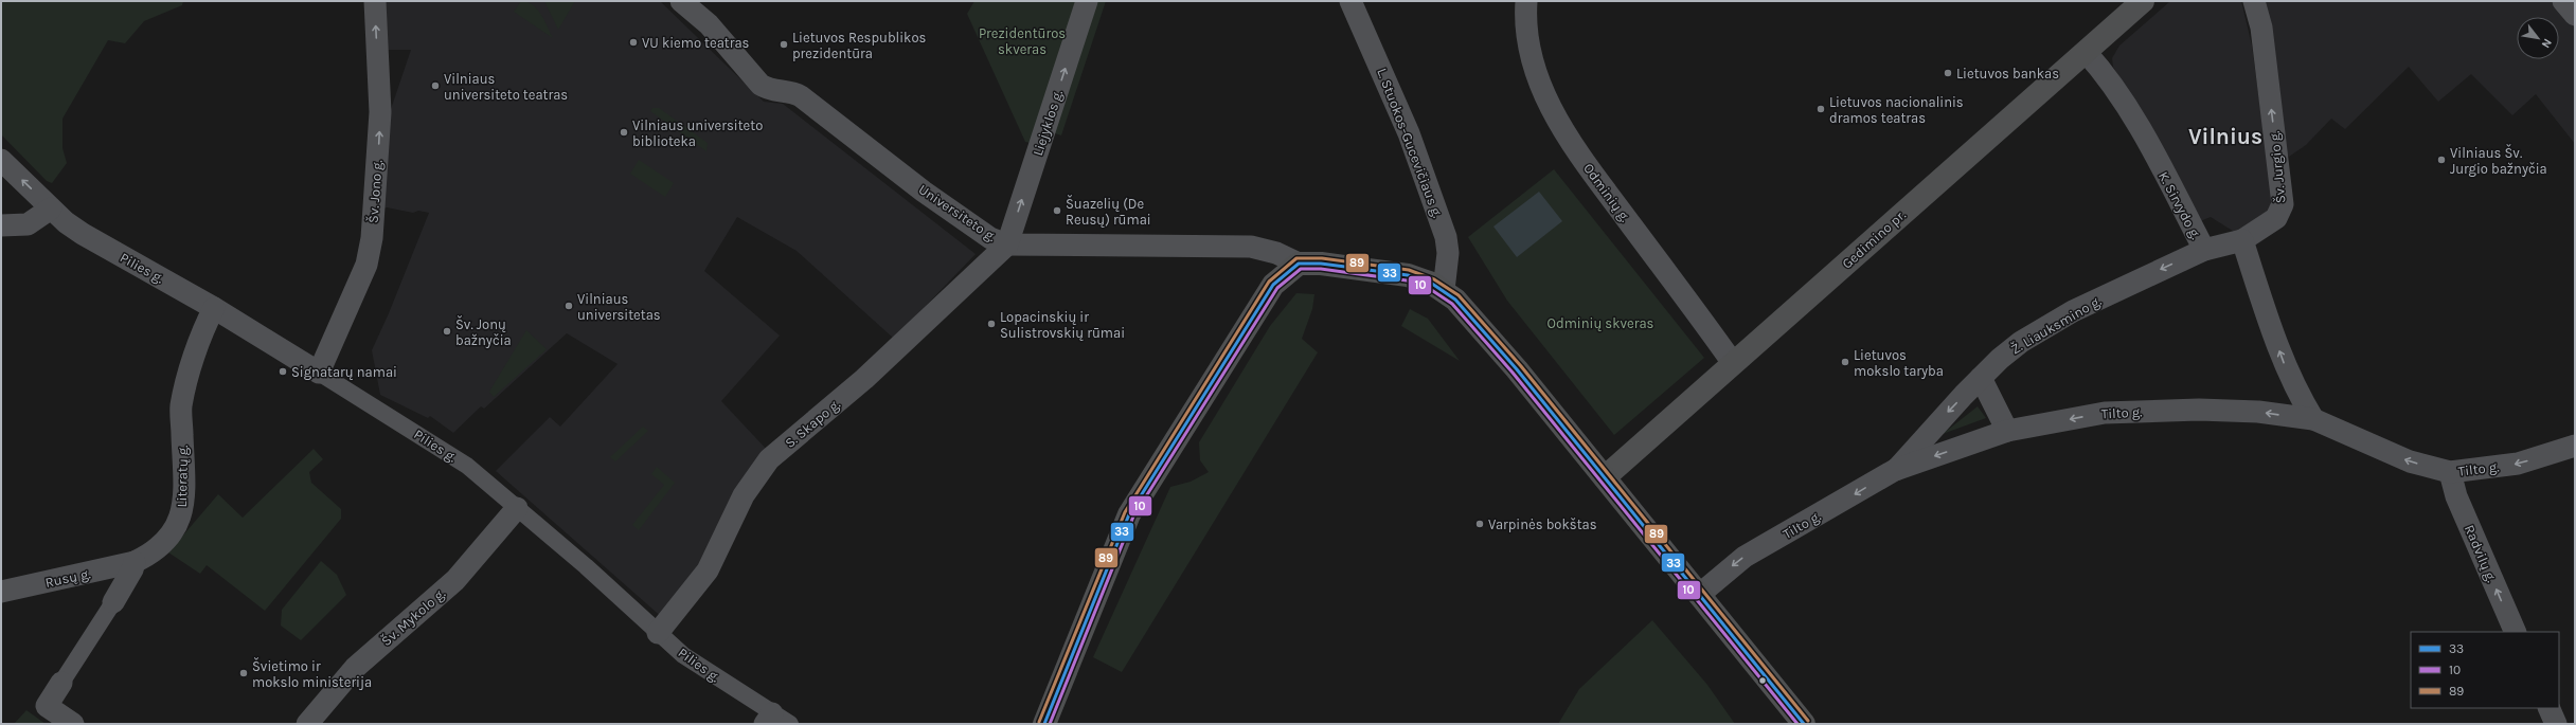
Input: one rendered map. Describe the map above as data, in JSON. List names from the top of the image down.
{
  "streets": {
    "main road": ["Gedimino pr."],
    "street": [
      "Liejyklos g.",
      "L. Stuokos-Gucevičiaus g.",
      "Šv. Jurgio g.",
      "Šv. Jono g.",
      "Odminių g.",
      "K. Sirvydo g.",
      "Universiteto g.",
      "Pilies g.",
      "Ž. Liauksmino g.",
      "Tilto g.",
      "S. Skapo g.",
      "Literatų g.",
      "Radvilų g.",
      "Rusų g.",
      "Šv. Mykolo g."
    ]
  },
  "crossings": [
    ["Liejyklos g.", "Universiteto g."],
    ["Liejyklos g.", "S. Skapo g."],
    ["Šv. Jurgio g.", "K. Sirvydo g."],
    ["Šv. Jono g.", "Pilies g."],
    ["Odminių g.", "Gedimino pr."],
    ["K. Sirvydo g.", "Gedimino pr."],
    ["K. Sirvydo g.", "Ž. Liauksmino g."],
    ["Universiteto g.", "S. Skapo g."],
    ["Pilies g.", "S. Skapo g."],
    ["Pilies g.", "Literatų g."],
    ["Pilies g.", "Šv. Mykolo g."],
    ["Ž. Liauksmino g.", "Tilto g."],
    ["Tilto g.", "Radvilų g."],
    ["Literatų g.", "Rusų g."]
  ],
  "one_way": [
    "Liejyklos g.",
    "Šv. Jurgio g.",
    "Šv. Jono g.",
    "Ž. Liauksmino g.",
    "Tilto g.",
    "Radvilų g."
  ],
  "districts": ["Vilnius"],
  "parks": ["Prezidentūros skveras", "Odminių skveras"],
  "places": [
    "VU kiemo teatras",
    "Lietuvos Respublikos prezidentūra",
    "Lietuvos bankas",
    "Vilniaus universiteto teatras",
    "Lietuvos nacionalinis dramos teatras",
    "Vilniaus universiteto biblioteka",
    "Vilniaus Šv. Jurgio bažnyčia",
    "Šuazelių (De Reusų) rūmai",
    "Vilniaus universitetas",
    "Lopacinskių ir Sulistrovskių rūmai",
    "Šv. Jonų bažnyčia",
    "Lietuvos mokslo taryba",
    "Signatarų namai",
    "Varpinės bokštas",
    "Švietimo ir mokslo ministerija"
  ],
  "lines": ["transit line 89", "transit line 33", "transit line 10"],
  "legend": ["33", "10", "89"],
  "north": "bottom right"
}
